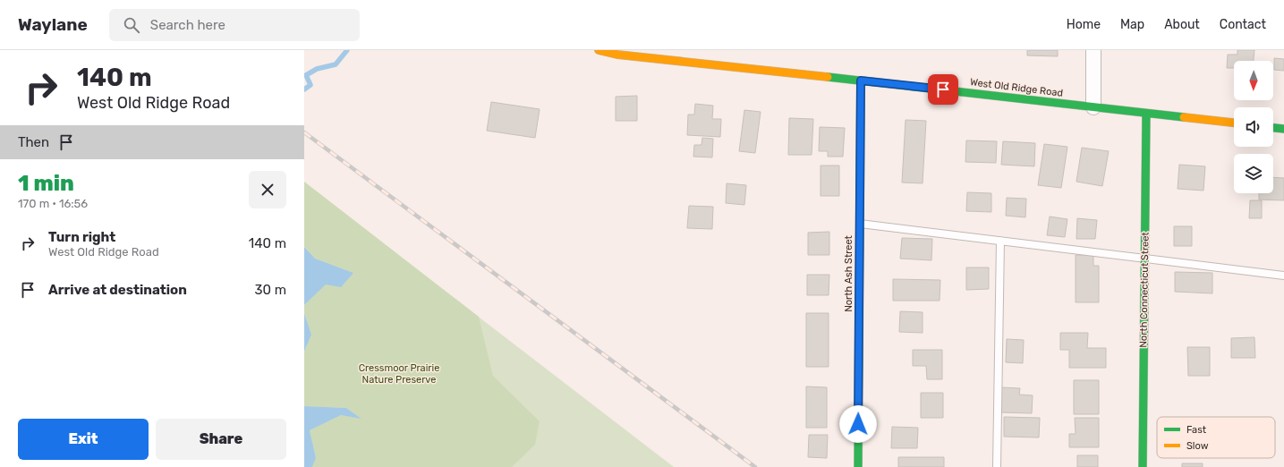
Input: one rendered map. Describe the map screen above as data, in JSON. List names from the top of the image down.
{
  "streets": {
    "street": ["West Old Ridge Road", "North Ash Street", "North Connecticut Street"]
  },
  "crossings": [
    ["West Old Ridge Road", "North Ash Street"],
    ["West Old Ridge Road", "North Connecticut Street"]
  ],
  "parks": ["Cressmoor Prairie Nature Preserve"],
  "legend": ["Fast", "Slow"],
  "north": "bottom",
  "page": {
    "header": "Waylane",
    "search": "Search here",
    "nav": [
      "Home",
      "Map",
      "About",
      "Contact"
    ],
    "turn": ["140 m", "West Old Ridge Road"],
    "then": "Then",
    "heading": ["1 min", "170 m · 16:56"],
    "list": [
      {
        "name": "Turn right",
        "note": "West Old Ridge Road",
        "value": "140 m"
      },
      {
        "name": "Arrive at destination",
        "value": "30 m"
      }
    ],
    "buttons": ["Exit", "Share"]
  }
}
